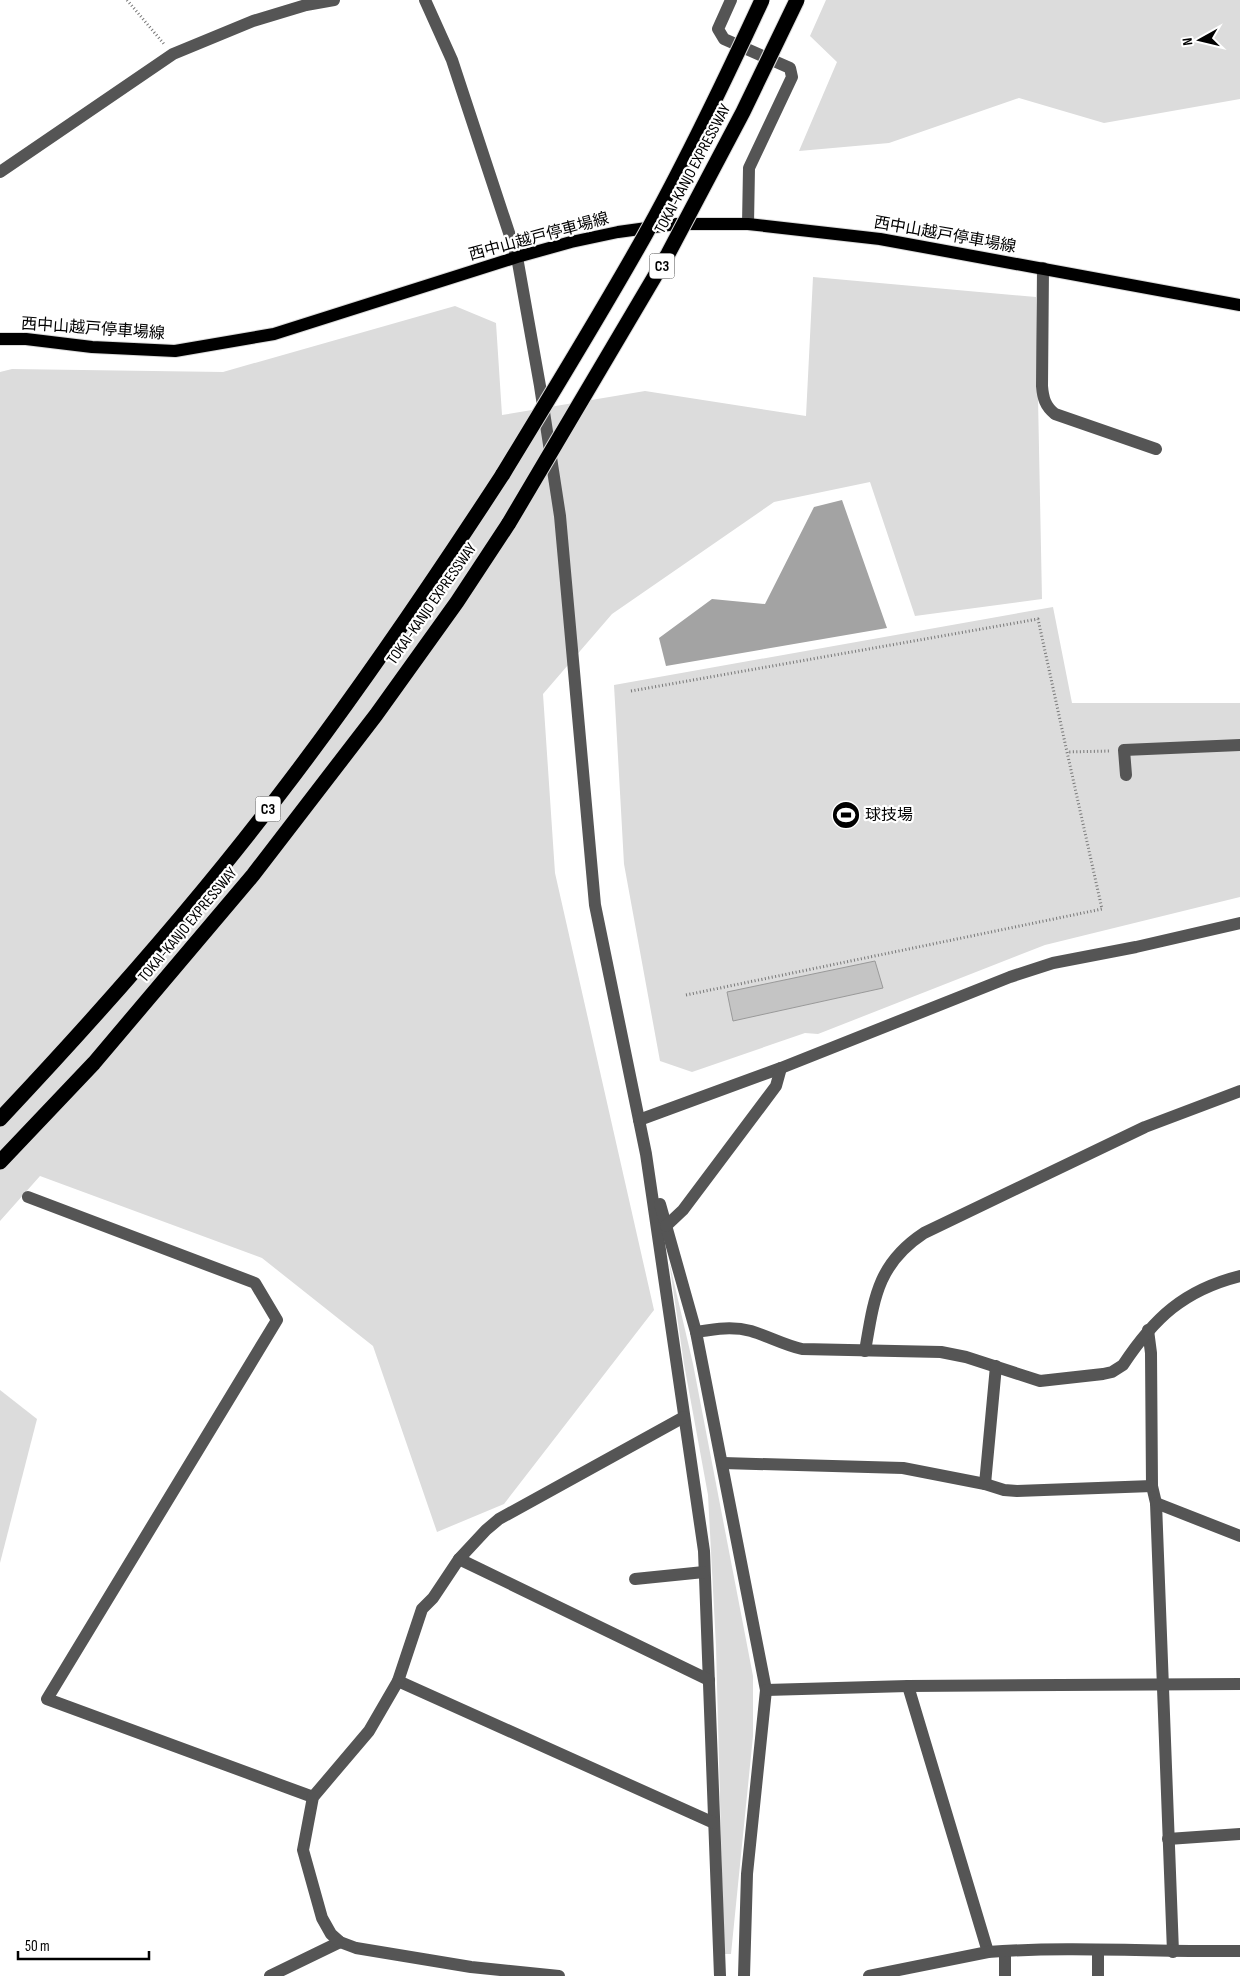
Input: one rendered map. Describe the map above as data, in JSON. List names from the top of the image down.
{
  "streets": {
    "highway": ["TOKAI-KANJO EXPRESSWAY", "C3"],
    "main road": ["西中山越戸停車場線"]
  },
  "places": {
    "sports": ["球技場"]
  },
  "scale_bar": "50 m",
  "north": "left"
}
